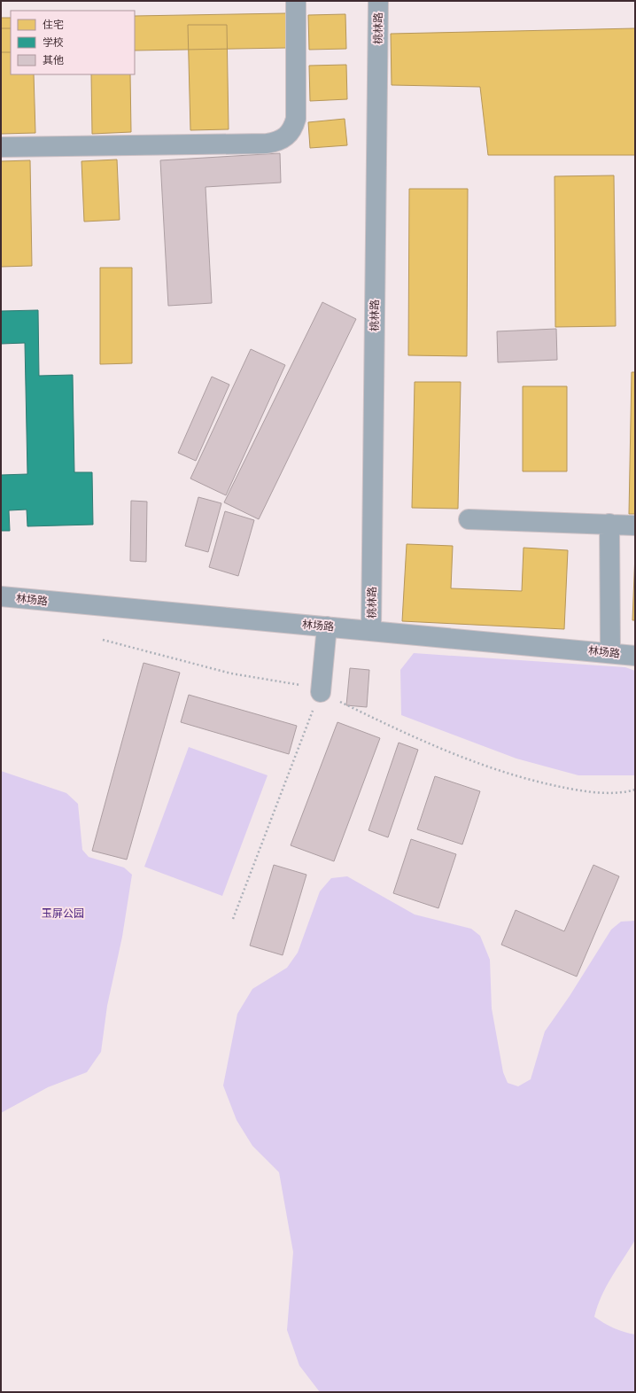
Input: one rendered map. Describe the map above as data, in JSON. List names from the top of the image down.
{
  "streets": {
    "street": ["桃林路", "林场路"]
  },
  "crossings": [
    ["桃林路", "林场路"]
  ],
  "parks": ["玉屏公园"],
  "legend": ["住宅", "学校", "其他"]
}
